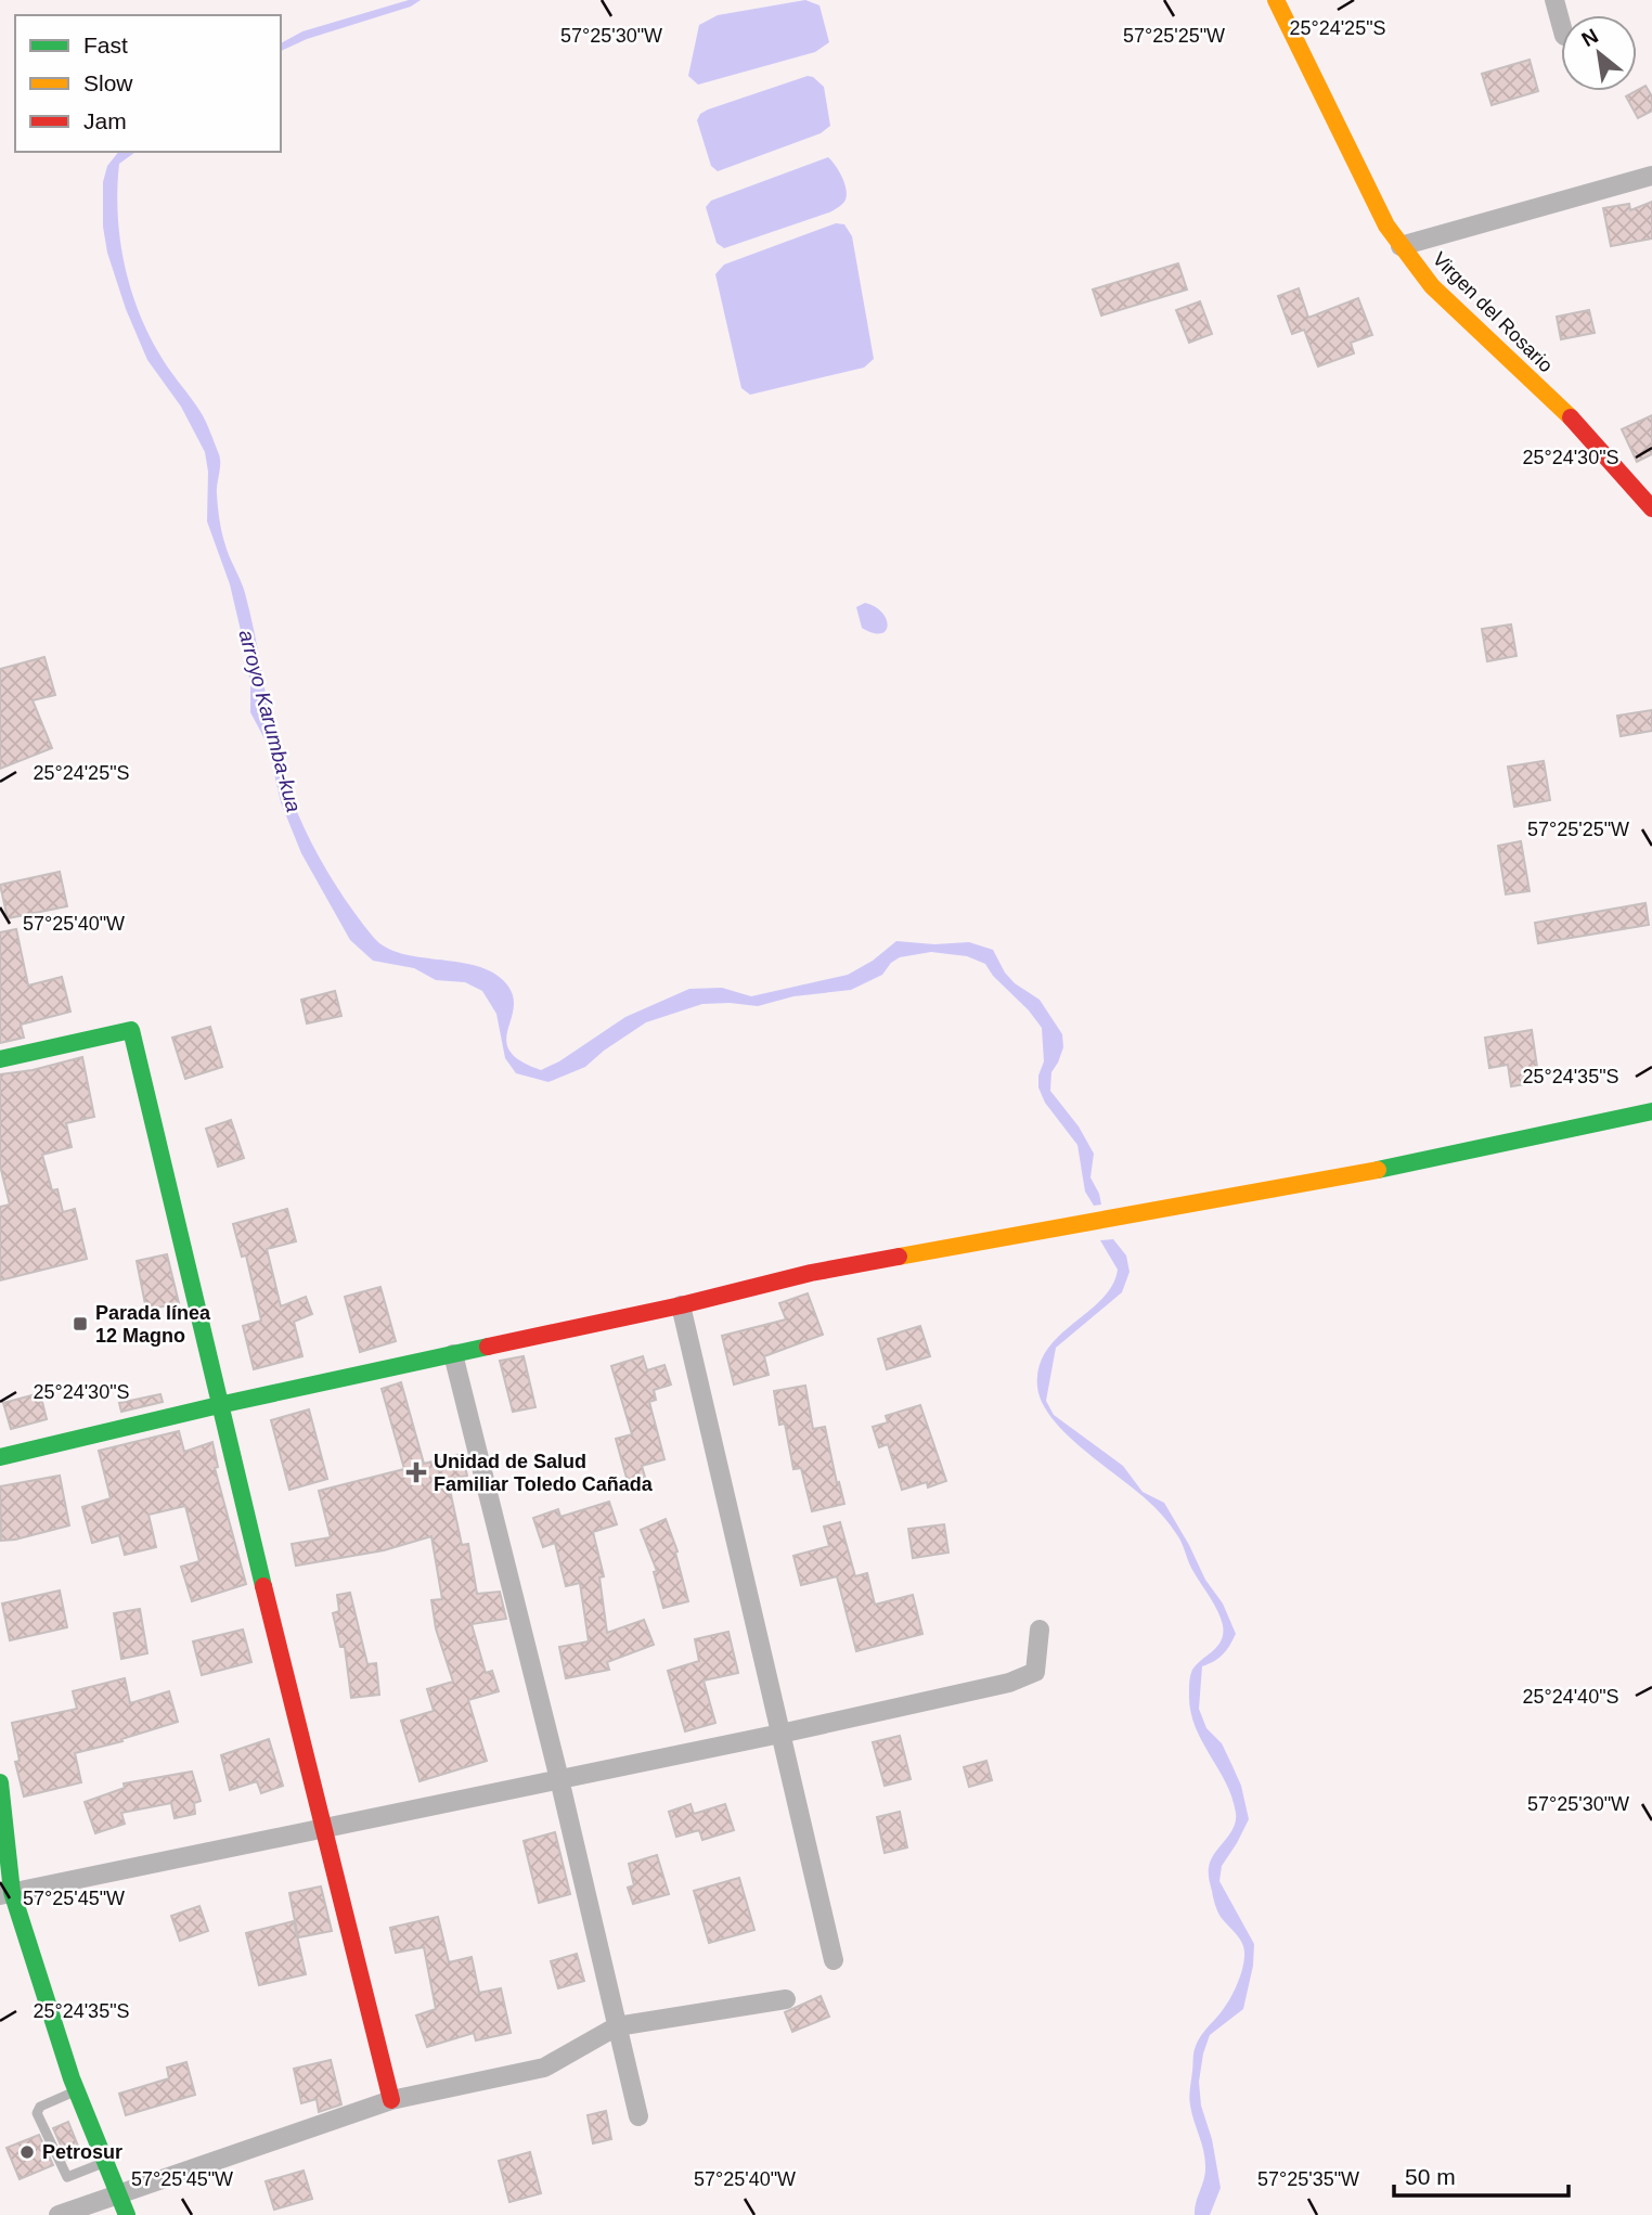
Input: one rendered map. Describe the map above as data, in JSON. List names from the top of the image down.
{
  "streets": {
    "street": ["Virgen del Rosario"]
  },
  "water": ["arroyo Karumba-kua"],
  "places": {
    "transit": ["Parada línea 12 Magno"],
    "health": ["Unidad de Salud Familiar Toledo Cañada"],
    "other": ["Petrosur"]
  },
  "legend": ["Fast", "Slow", "Jam"],
  "scale_bar": "50 m",
  "north": "top left",
  "coordinates": [
    "25°24'25\"S",
    "57°25'30\"W",
    "57°25'25\"W",
    "25°24'30\"S",
    "57°25'40\"W",
    "25°24'35\"S",
    "25°24'40\"S",
    "57°25'45\"W",
    "57°25'35\"W"
  ]
}
